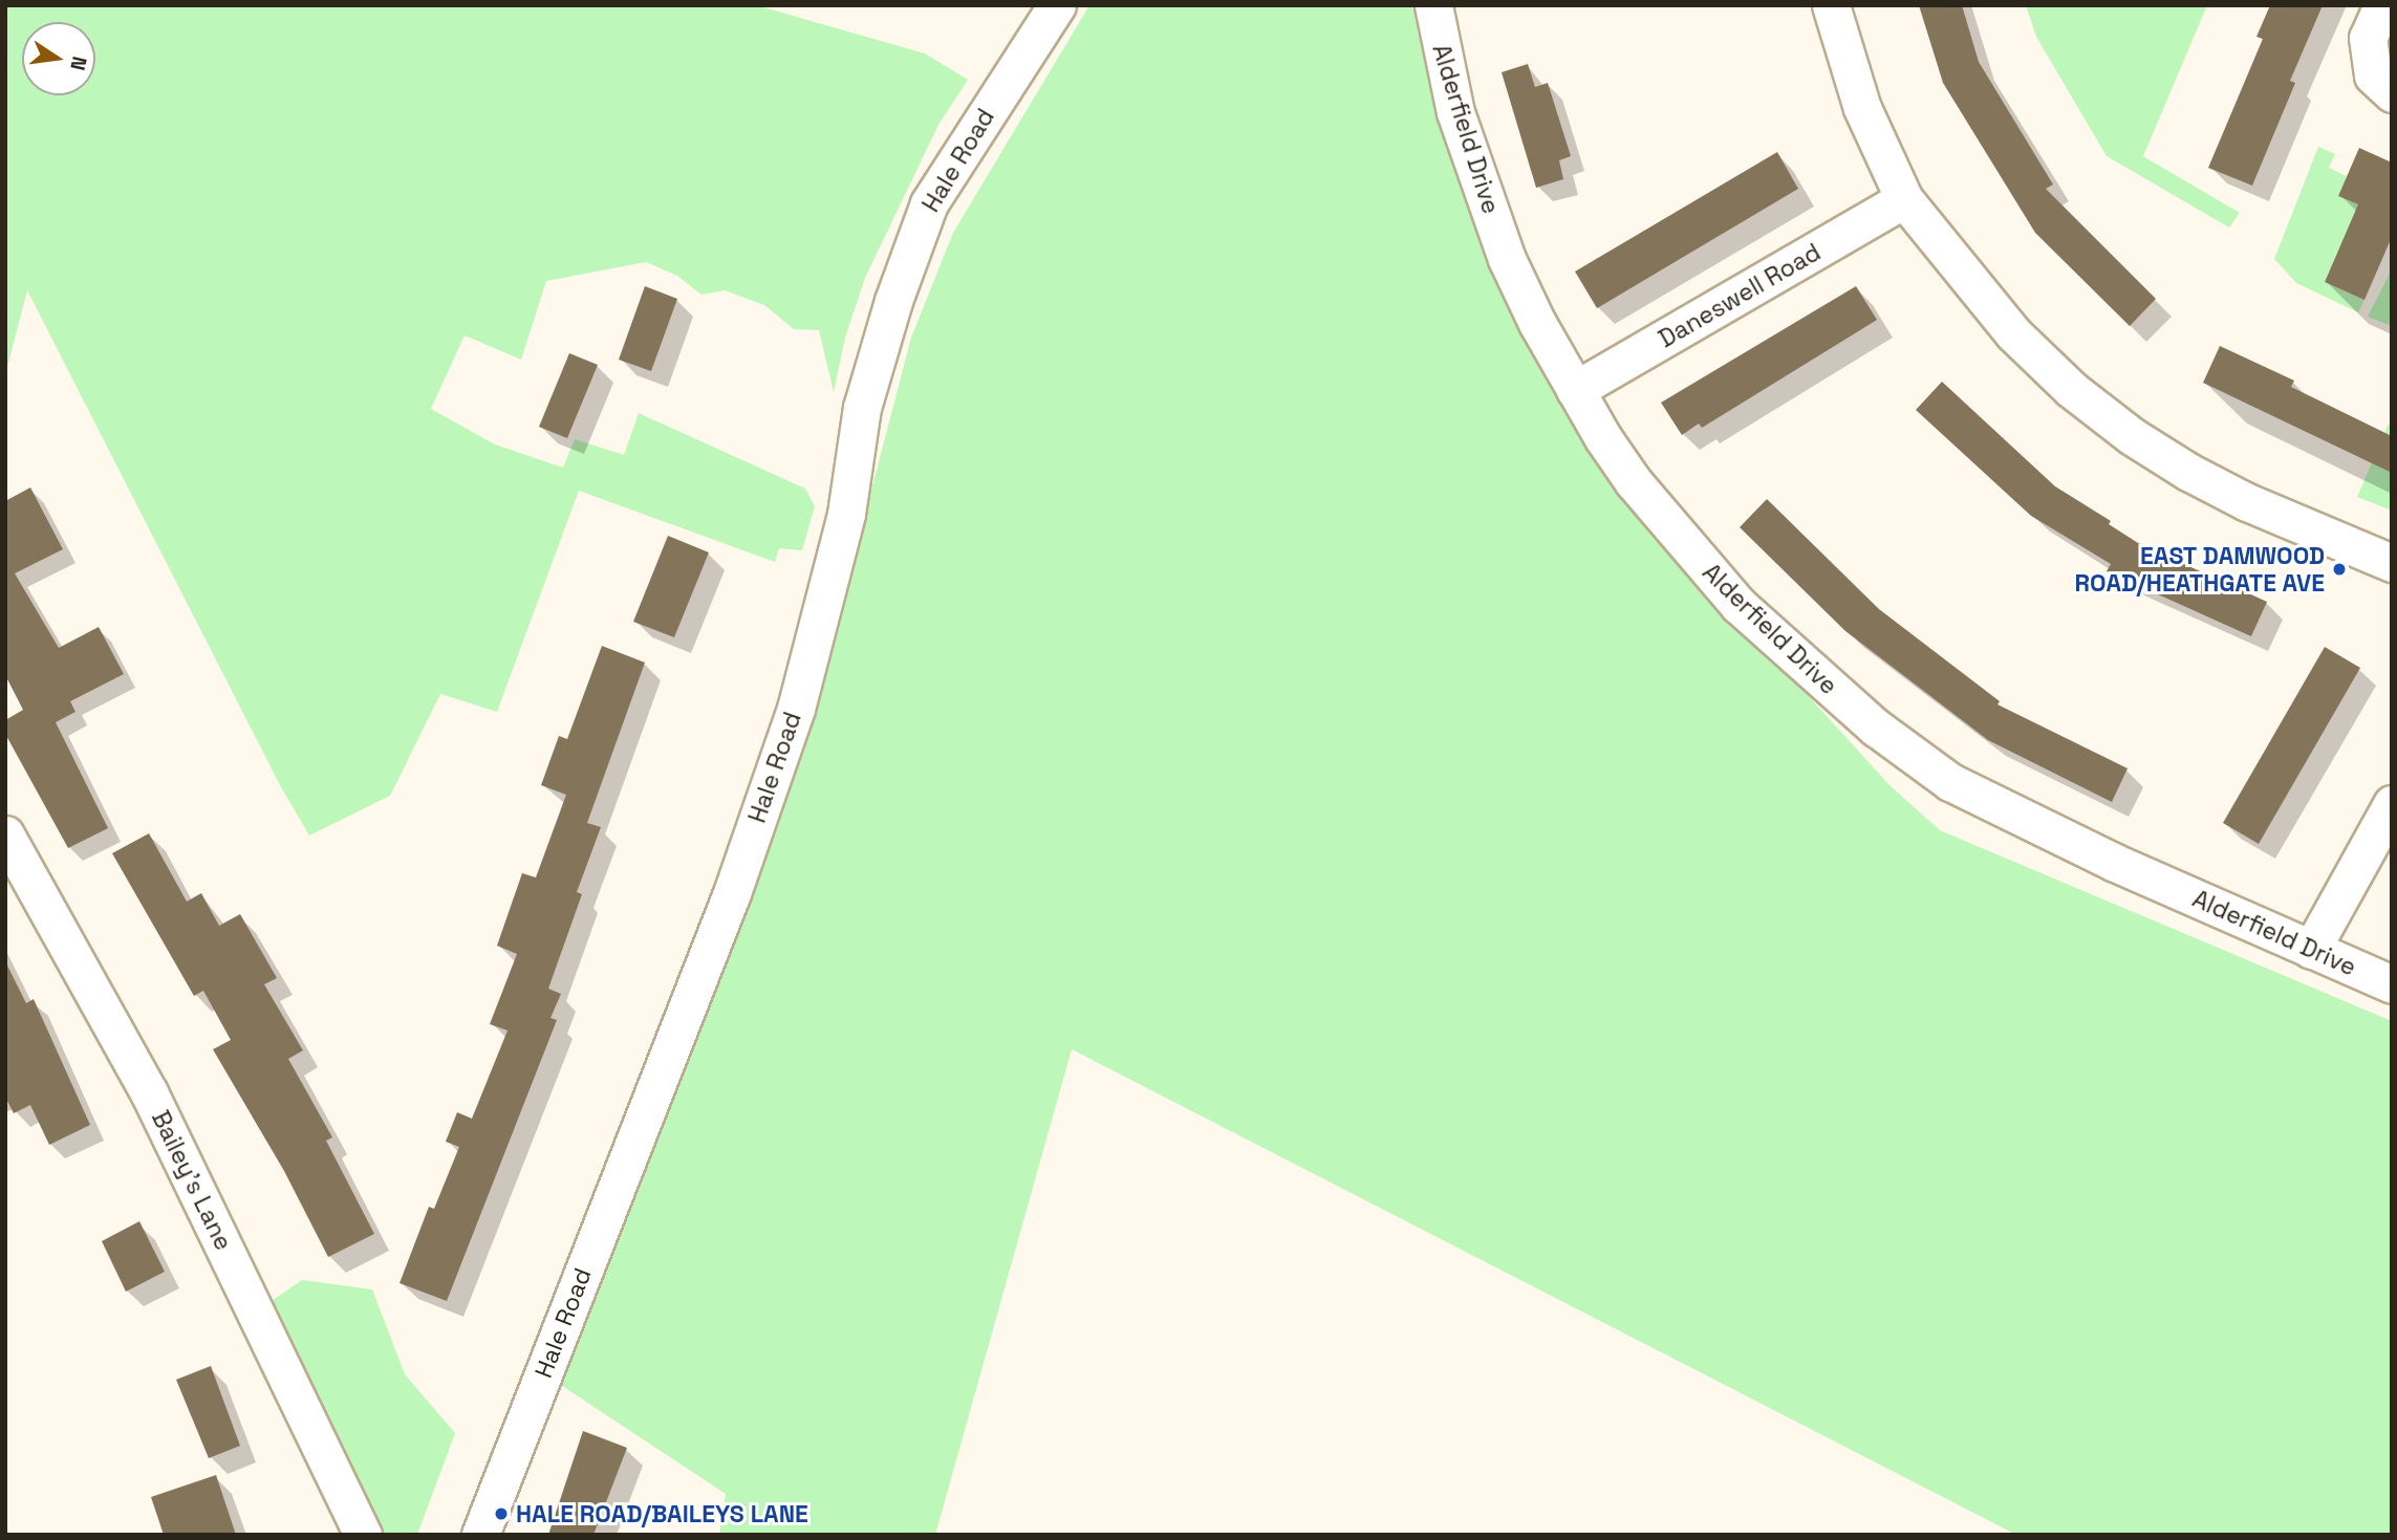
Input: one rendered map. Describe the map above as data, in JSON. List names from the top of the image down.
{
  "streets": {
    "street": [
      "Alderfield Drive",
      "Hale Road",
      "Daneswell Road",
      "Bailey's Lane"
    ]
  },
  "crossings": [
    ["Alderfield Drive", "Daneswell Road"]
  ],
  "places": ["EAST DAMWOOD ROAD/HEATHGATE AVE", "HALE ROAD/BAILEYS LANE"],
  "north": "right"
}
